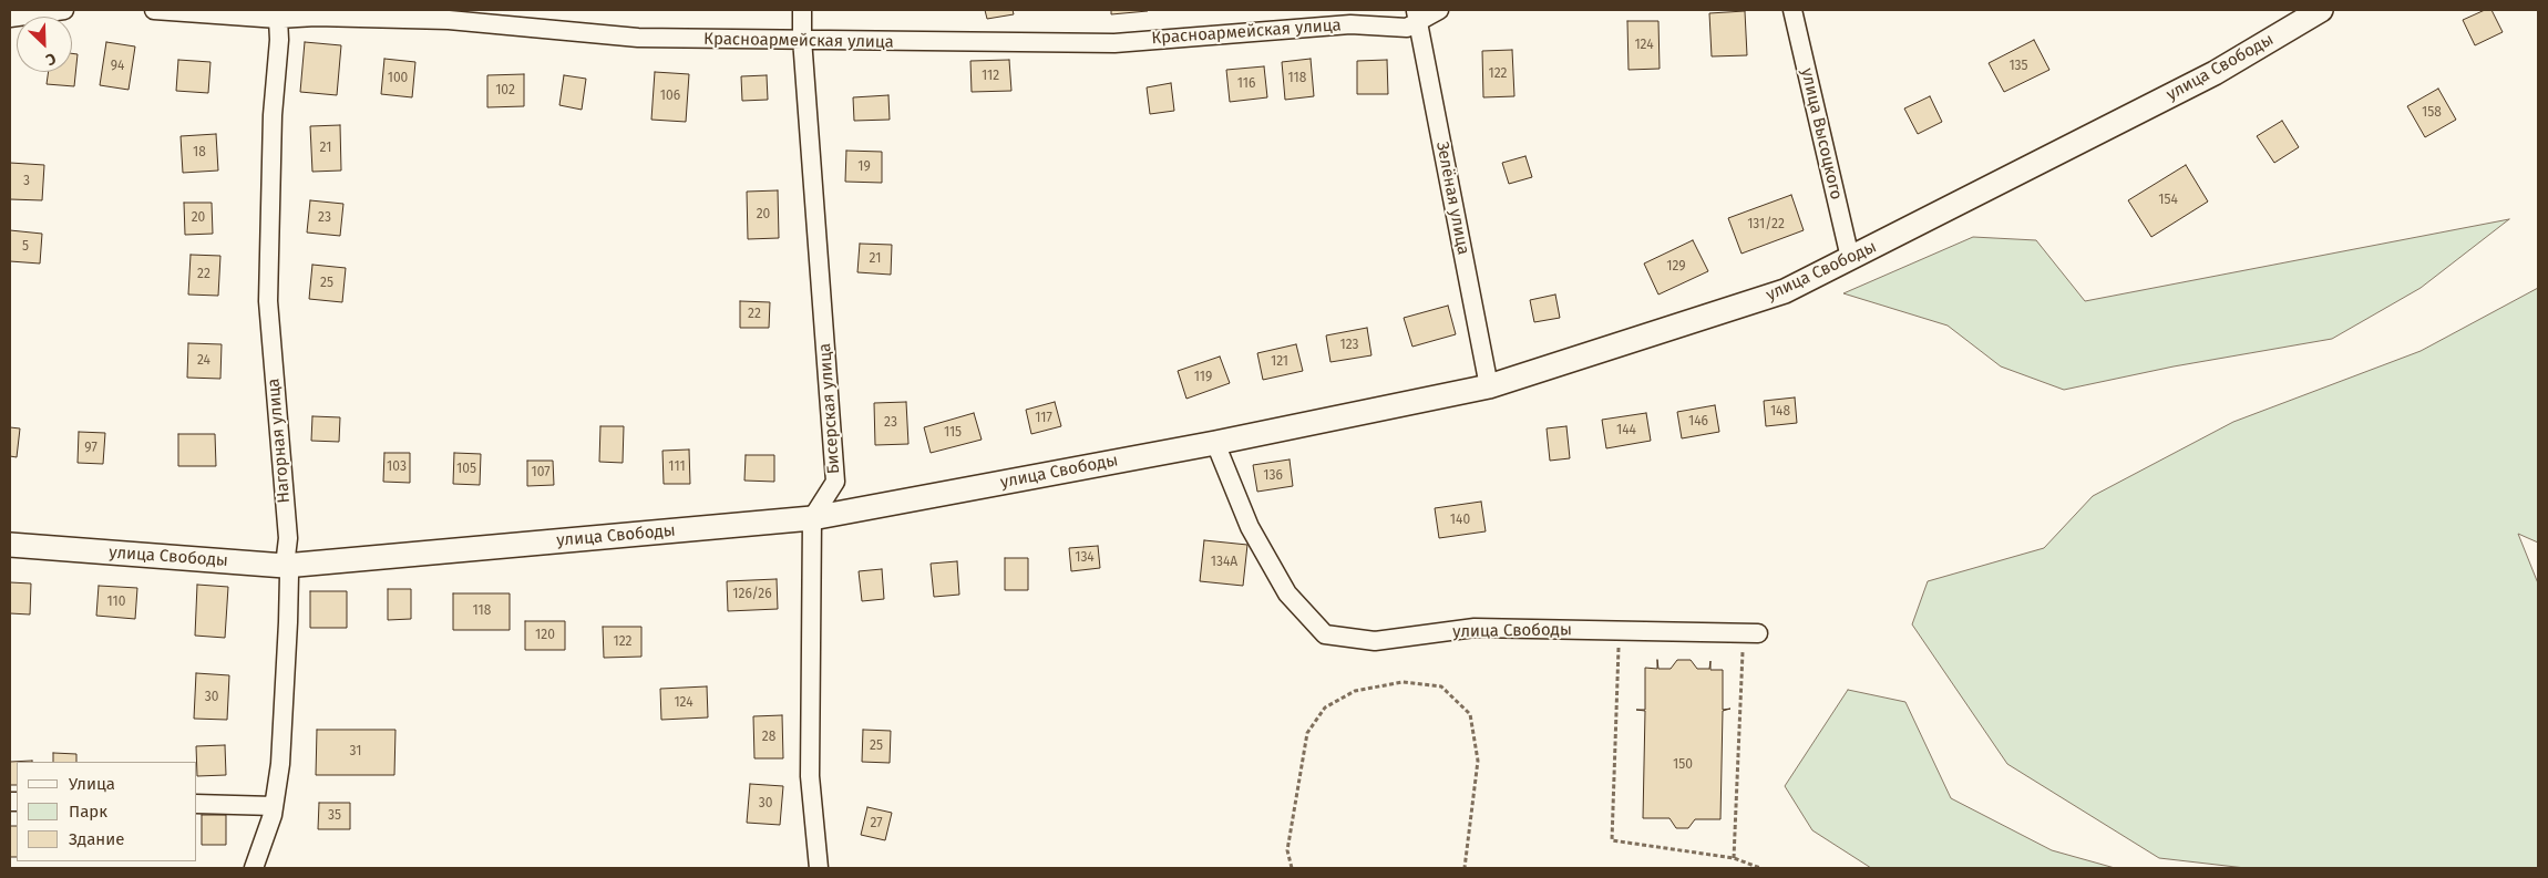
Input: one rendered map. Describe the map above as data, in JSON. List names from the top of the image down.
{
  "streets": {
    "street": [
      "Красноармейская улица",
      "улица Свободы",
      "улица Высоцкого",
      "Зелёная улица",
      "Бисерская улица",
      "Нагорная улица"
    ]
  },
  "crossings": [
    ["Красноармейская улица", "Зелёная улица"],
    ["Красноармейская улица", "Бисерская улица"],
    ["Красноармейская улица", "Нагорная улица"],
    ["улица Свободы", "улица Высоцкого"],
    ["улица Свободы", "Зелёная улица"],
    ["улица Свободы", "Бисерская улица"],
    ["улица Свободы", "Нагорная улица"]
  ],
  "house_numbers": [
    "124",
    "94",
    "135",
    "122",
    "112",
    "100",
    "118",
    "116",
    "102",
    "106",
    "158",
    "21",
    "18",
    "19",
    "3",
    "154",
    "20",
    "20",
    "23",
    "131/22",
    "5",
    "21",
    "129",
    "22",
    "25",
    "22",
    "123",
    "24",
    "121",
    "119",
    "148",
    "117",
    "146",
    "23",
    "144",
    "115",
    "97",
    "103",
    "111",
    "105",
    "107",
    "136",
    "140",
    "134",
    "134А",
    "126/26",
    "110",
    "118",
    "120",
    "122",
    "30",
    "124",
    "28",
    "25",
    "31",
    "150",
    "30",
    "35",
    "27"
  ],
  "legend": ["Улица", "Парк", "Здание"],
  "north": "bottom right"
}
